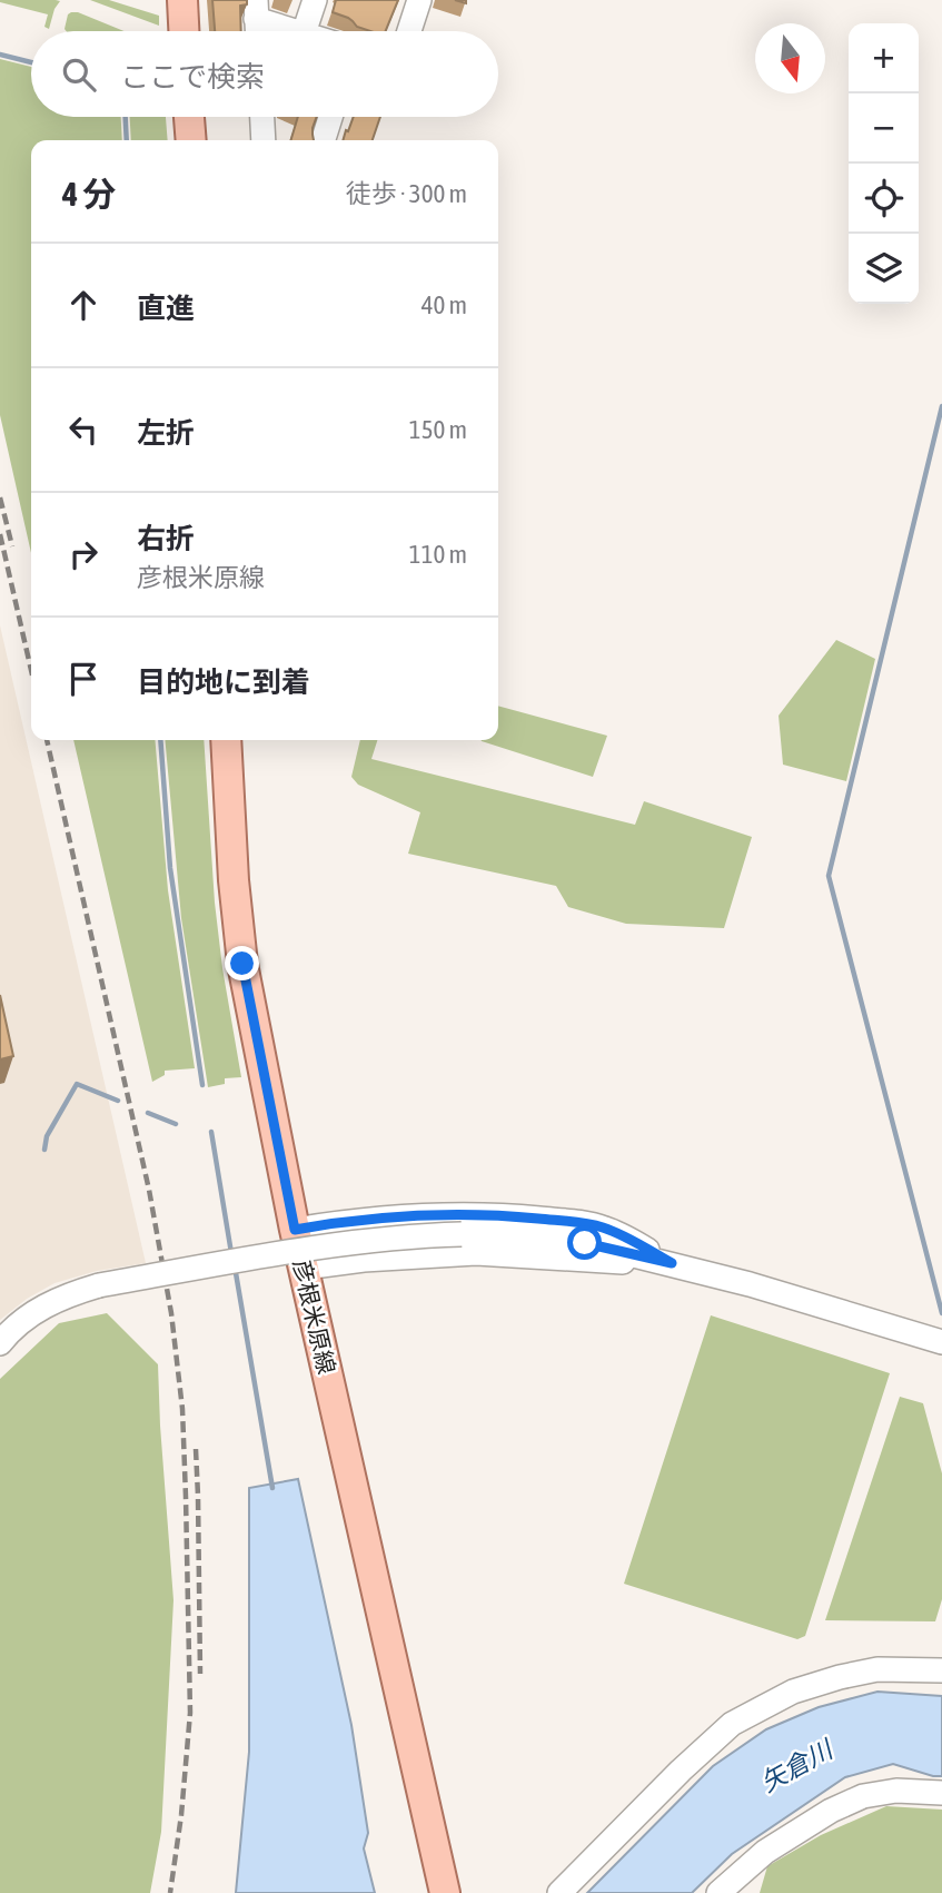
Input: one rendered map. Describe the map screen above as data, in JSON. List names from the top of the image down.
{
  "streets": {
    "main road": ["彦根米原線"]
  },
  "water": ["矢倉川"],
  "north": "bottom",
  "page": {
    "map_buttons": ["+", "−"],
    "search": "ここで検索",
    "heading": ["4 分", "徒歩 · 300 m"],
    "list": [
      ["直進", "40 m"],
      ["左折", "150 m"],
      ["右折", "彦根米原線", "110 m"],
      "目的地に到着"
    ]
  }
}
